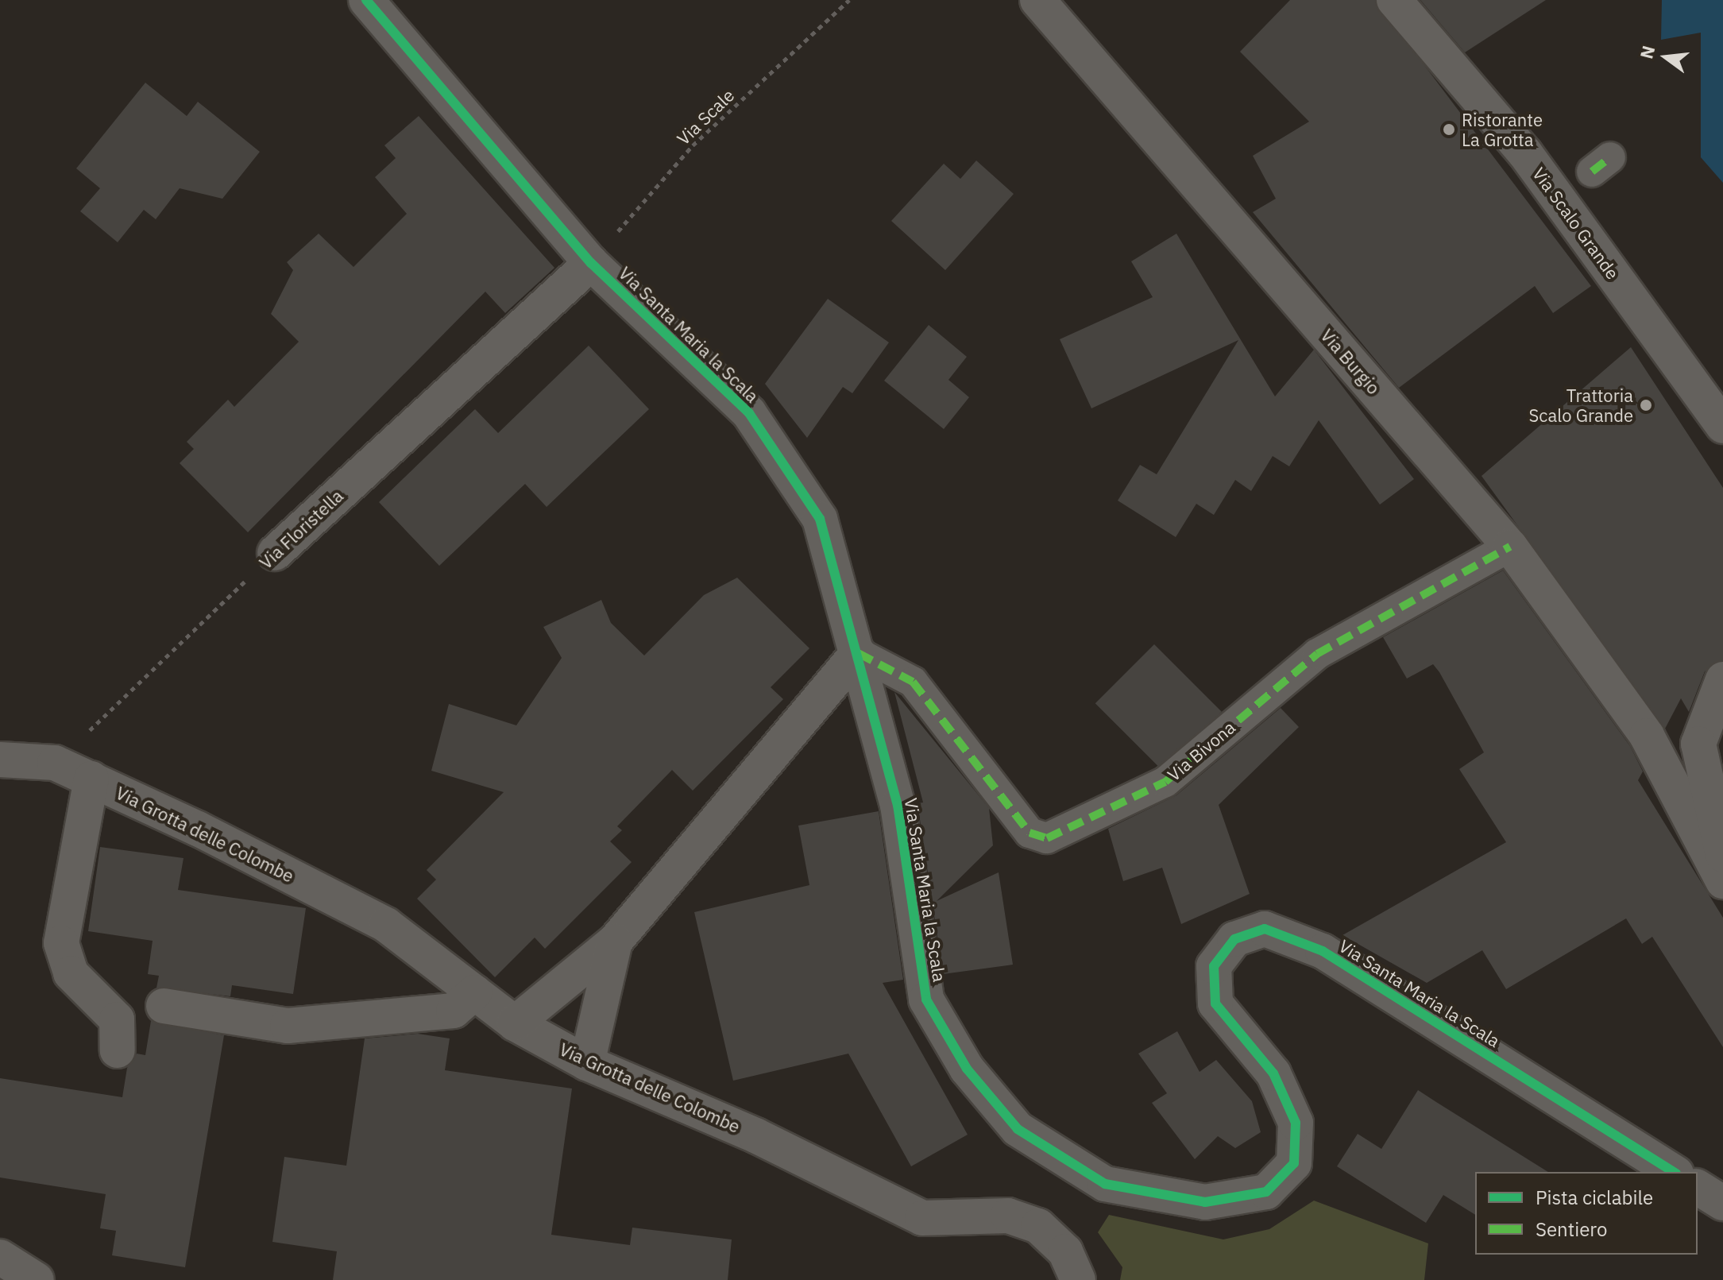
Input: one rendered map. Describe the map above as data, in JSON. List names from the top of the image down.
{
  "streets": {
    "street": [
      "Via Scalo Grande",
      "Via Santa Maria la Scala",
      "Via Burgio",
      "Via Floristella",
      "Via Bivona",
      "Via Grotta delle Colombe"
    ],
    "path": ["Via Scale"]
  },
  "crossings": [
    ["Via Scale", "Via Santa Maria la Scala"],
    ["Via Scale", "Via Floristella"],
    ["Via Santa Maria la Scala", "Via Floristella"],
    ["Via Santa Maria la Scala", "Via Bivona"],
    ["Via Burgio", "Via Bivona"],
    ["Via Floristella", "Via Grotta delle Colombe"]
  ],
  "places": ["Ristorante La Grotta", "Trattoria Scalo Grande"],
  "legend": ["Pista ciclabile", "Sentiero"],
  "north": "left"
}
